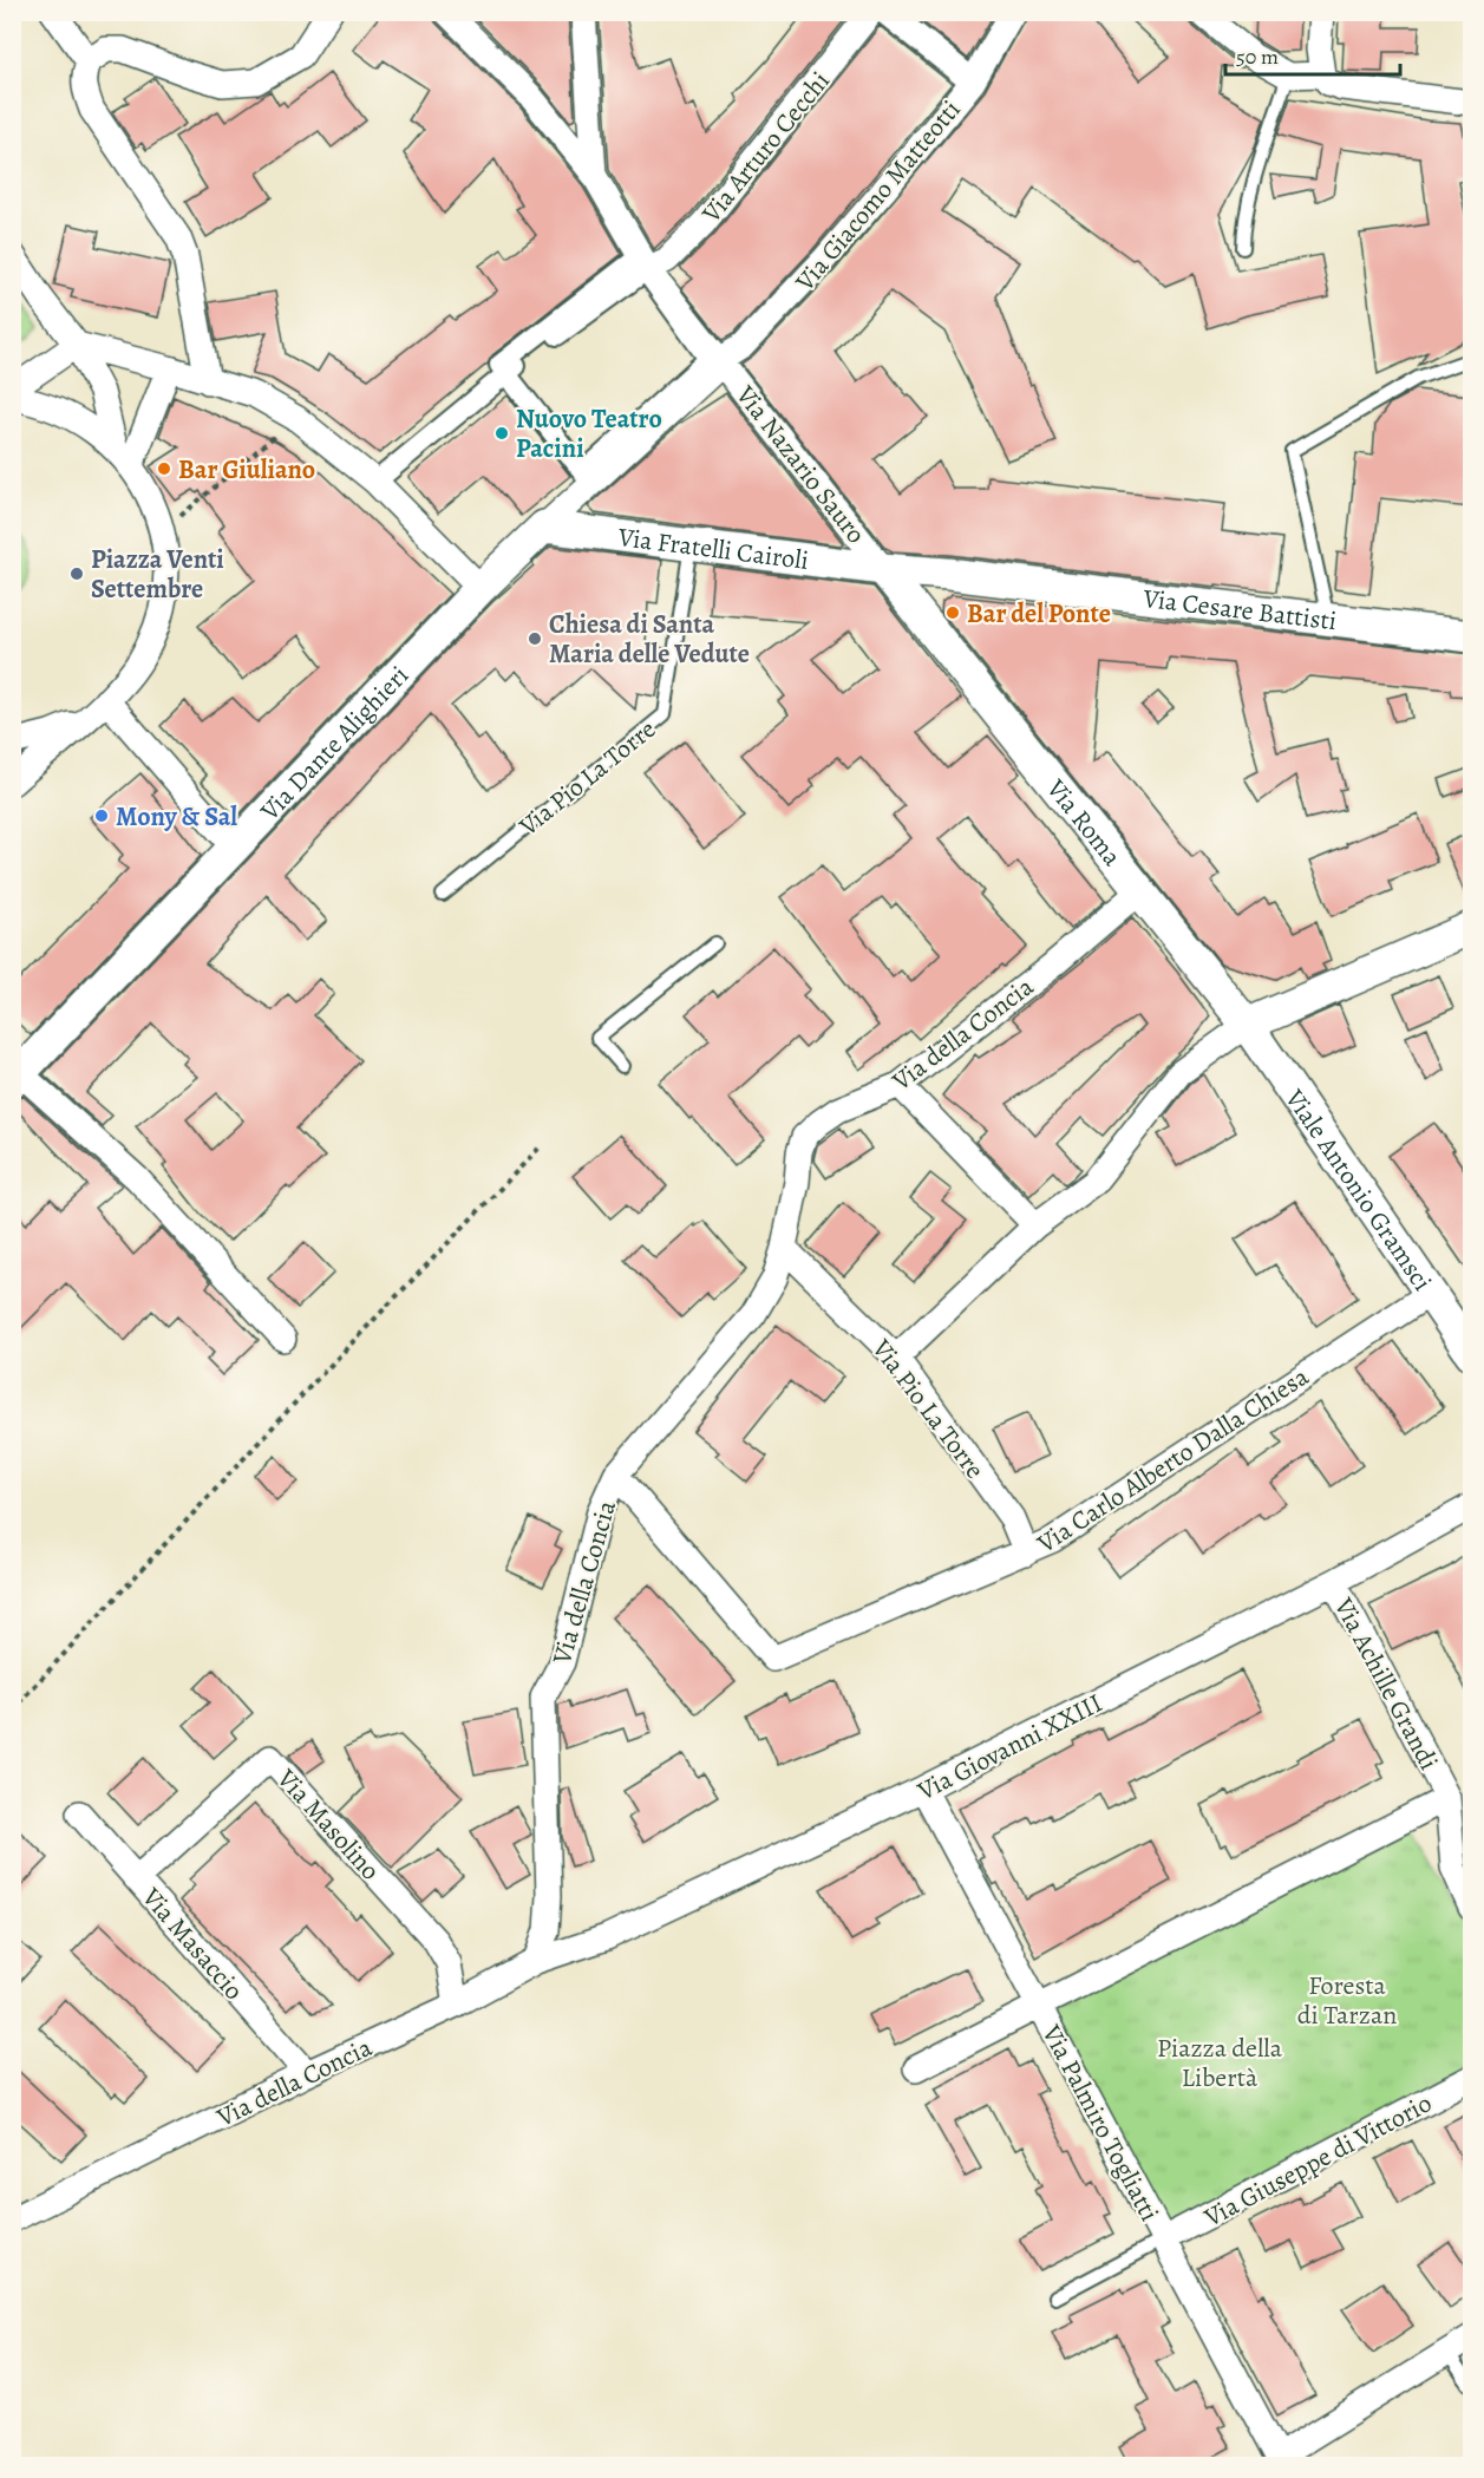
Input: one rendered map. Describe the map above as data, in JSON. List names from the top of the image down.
{
  "streets": {
    "street": [
      "Via Arturo Cecchi",
      "Via Giacomo Matteotti",
      "Via Nazario Sauro",
      "Via Fratelli Cairoli",
      "Via Cesare Battisti",
      "Via Dante Alighieri",
      "Via Pio La Torre",
      "Via Roma",
      "Via della Concia",
      "Viale Antonio Gramsci",
      "Via Carlo Alberto Dalla Chiesa",
      "Via Achille Grandi",
      "Via Giovanni XXIII",
      "Via Masolino",
      "Via Masaccio",
      "Via Palmiro Togliatti",
      "Via Giuseppe di Vittorio"
    ]
  },
  "crossings": [
    ["Via Arturo Cecchi", "Via Nazario Sauro"],
    ["Via Giacomo Matteotti", "Via Nazario Sauro"],
    ["Via Giacomo Matteotti", "Via Fratelli Cairoli"],
    ["Via Giacomo Matteotti", "Via Dante Alighieri"],
    ["Via Nazario Sauro", "Via Fratelli Cairoli"],
    ["Via Nazario Sauro", "Via Cesare Battisti"],
    ["Via Nazario Sauro", "Via Roma"],
    ["Via Fratelli Cairoli", "Via Cesare Battisti"],
    ["Via Fratelli Cairoli", "Via Dante Alighieri"],
    ["Via Fratelli Cairoli", "Via Pio La Torre"],
    ["Via Fratelli Cairoli", "Via Roma"],
    ["Via Cesare Battisti", "Via Roma"],
    ["Via Pio La Torre", "Via della Concia"],
    ["Via Pio La Torre", "Via Carlo Alberto Dalla Chiesa"],
    ["Via Roma", "Via della Concia"],
    ["Via Roma", "Viale Antonio Gramsci"],
    ["Via della Concia", "Via Carlo Alberto Dalla Chiesa"],
    ["Via della Concia", "Via Giovanni XXIII"],
    ["Via della Concia", "Via Masolino"],
    ["Via della Concia", "Via Masaccio"],
    ["Viale Antonio Gramsci", "Via Carlo Alberto Dalla Chiesa"],
    ["Via Achille Grandi", "Via Giovanni XXIII"],
    ["Via Giovanni XXIII", "Via Palmiro Togliatti"],
    ["Via Masolino", "Via Masaccio"],
    ["Via Palmiro Togliatti", "Via Giuseppe di Vittorio"]
  ],
  "parks": ["Foresta di Tarzan", "Piazza della Libertà"],
  "places": [
    "Nuovo Teatro Pacini",
    "Bar Giuliano",
    "Piazza Venti Settembre",
    "Bar del Ponte",
    "Chiesa di Santa Maria delle Vedute",
    "Mony & Sal"
  ],
  "scale_bar": "50 m"
}
